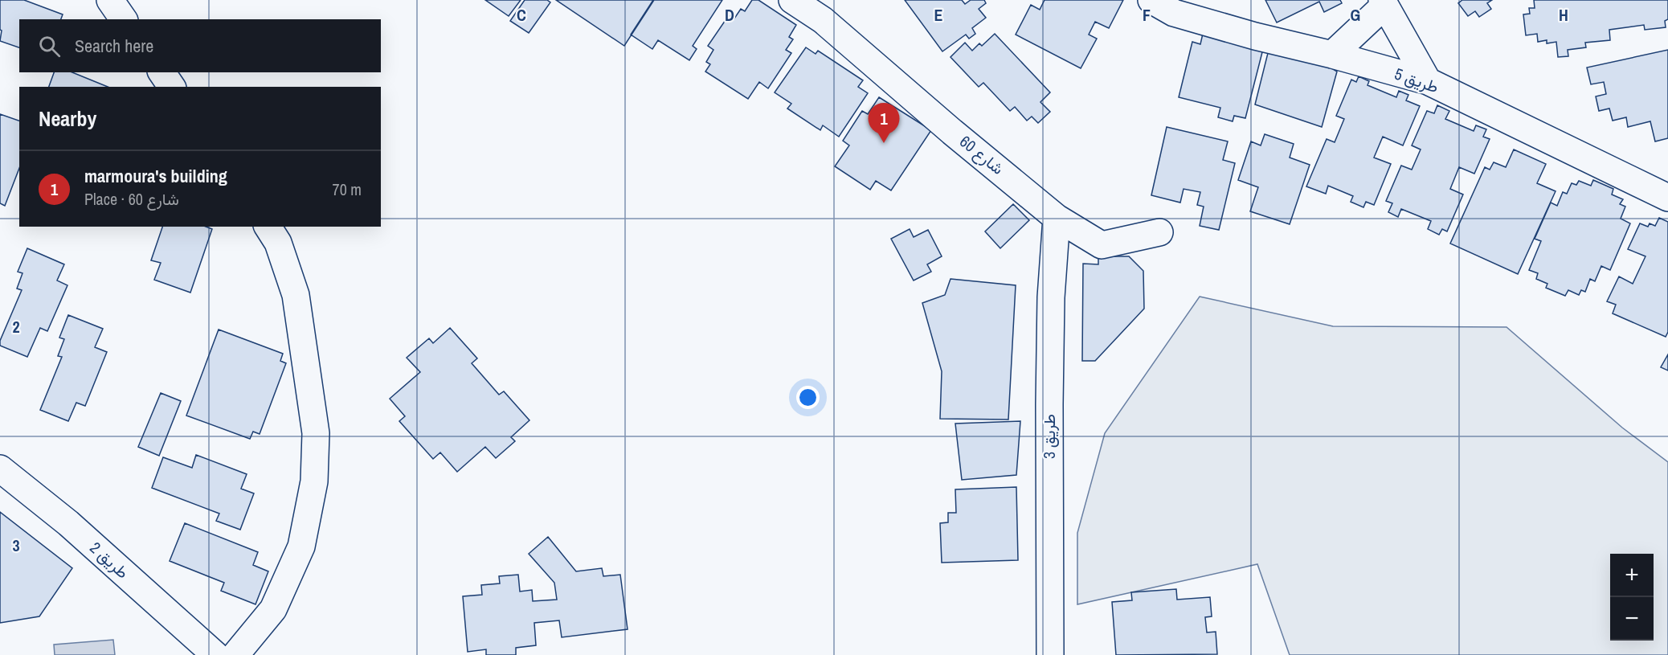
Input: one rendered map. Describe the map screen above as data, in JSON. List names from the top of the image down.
{
  "streets": {
    "street": [
      "طريق 5",
      "شارع 60",
      "طريق 3",
      "طريق 2"
    ]
  },
  "crossings": [
    ["شارع 60", "طريق 3"]
  ],
  "page": {
    "search": "Search here",
    "heading": "Nearby",
    "pins": "1",
    "list": [
      {
        "mark": "1",
        "name": "marmoura's building",
        "note": "Place · شارع 60",
        "value": "70 m"
      }
    ],
    "map_buttons": ["+", "−"]
  },
  "grid": {
    "columns": [
      "C",
      "D",
      "E",
      "F",
      "G",
      "H"
    ],
    "rows": ["2", "3"]
  }
}
